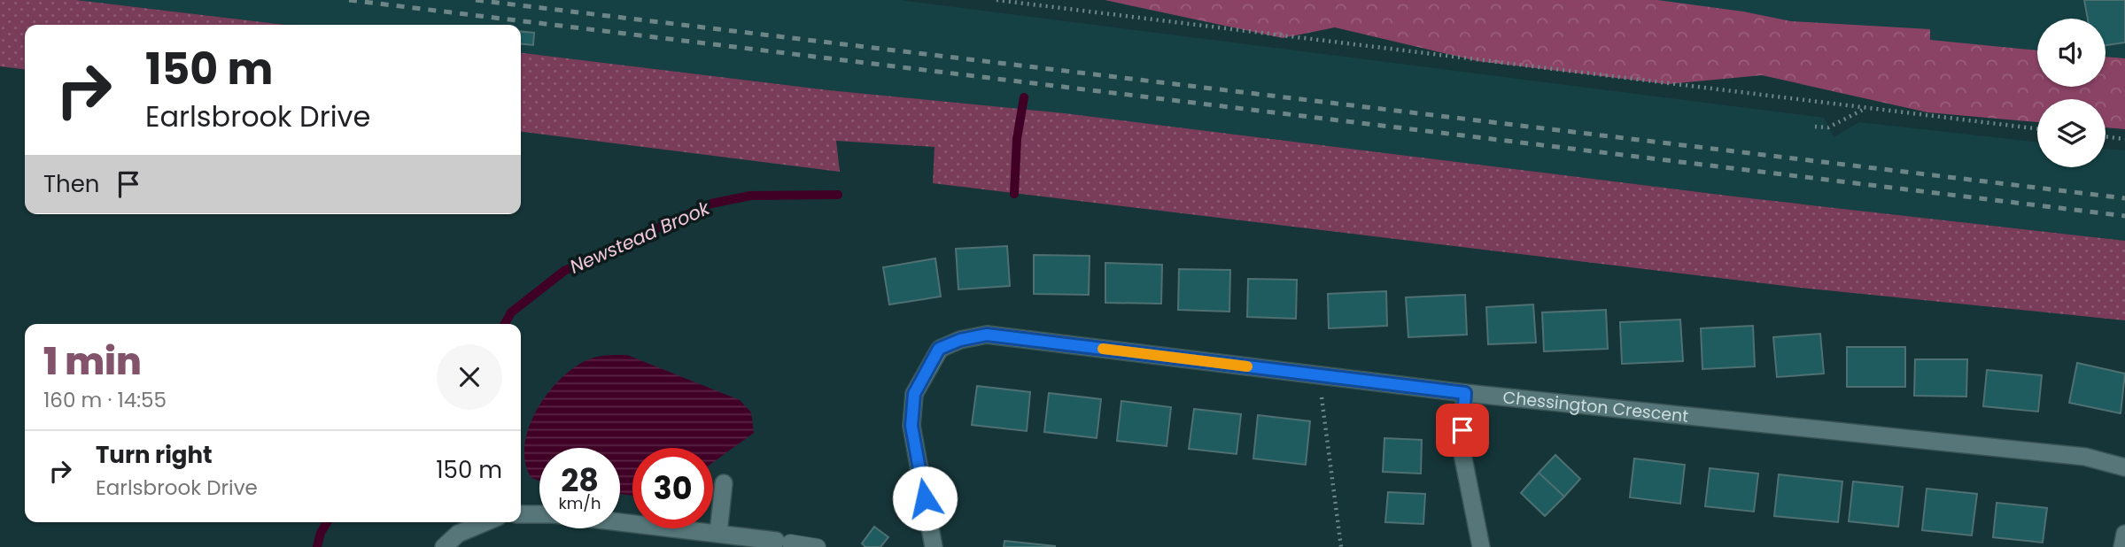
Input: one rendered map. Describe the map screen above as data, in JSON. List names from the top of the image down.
{
  "streets": {
    "street": ["Chessington Crescent"]
  },
  "water": ["Newstead Brook"],
  "page": {
    "turn": ["150 m", "Earlsbrook Drive"],
    "then": "Then",
    "heading": ["1 min", "160 m · 14:55"],
    "list": [
      {
        "name": "Turn right",
        "note": "Earlsbrook Drive",
        "value": "150 m"
      }
    ],
    "speed": "28 km/h",
    "limit": "30"
  }
}
